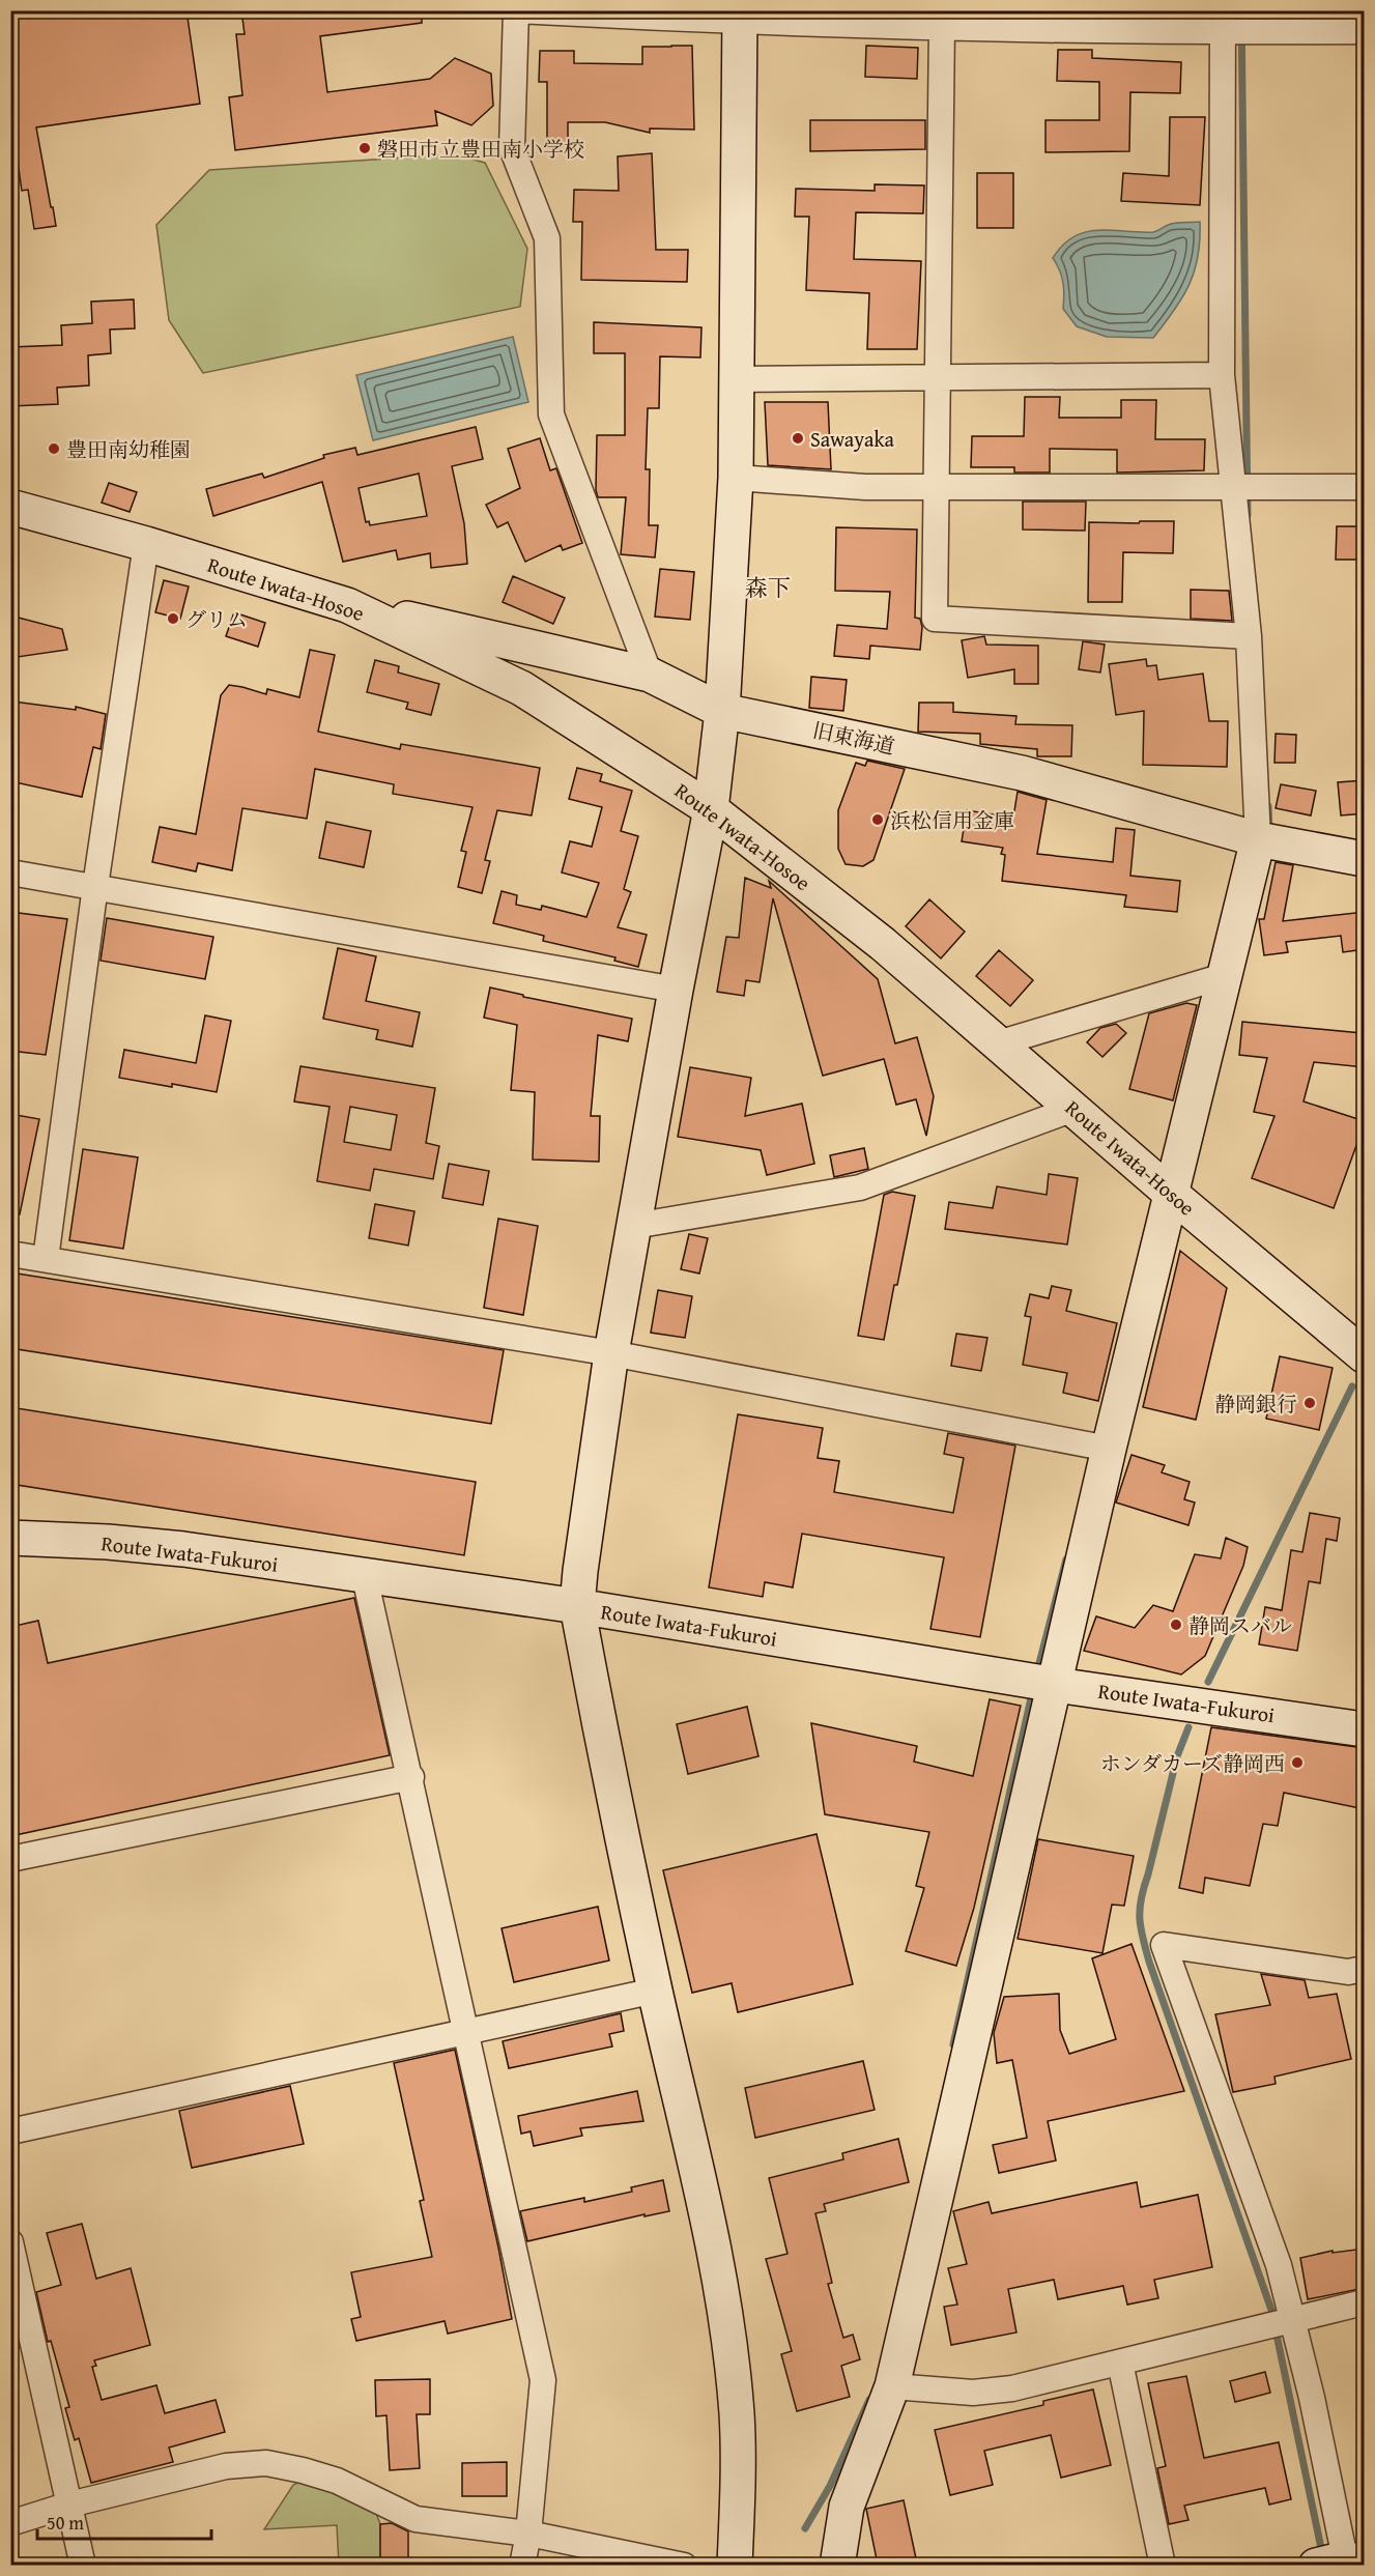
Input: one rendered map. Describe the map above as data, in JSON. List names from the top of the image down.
{
  "streets": {
    "street": ["Route Iwata-Hosoe", "旧東海道", "Route Iwata-Fukuroi"]
  },
  "crossings": [
    ["Route Iwata-Hosoe", "旧東海道"]
  ],
  "districts": ["森下"],
  "places": [
    "磐田市立豊田南小学校",
    "Sawayaka",
    "豊田南幼稚園",
    "グリム",
    "浜松信用金庫",
    "静岡銀行",
    "静岡スバル",
    "ホンダカーズ静岡西"
  ],
  "scale_bar": "50 m"
}
